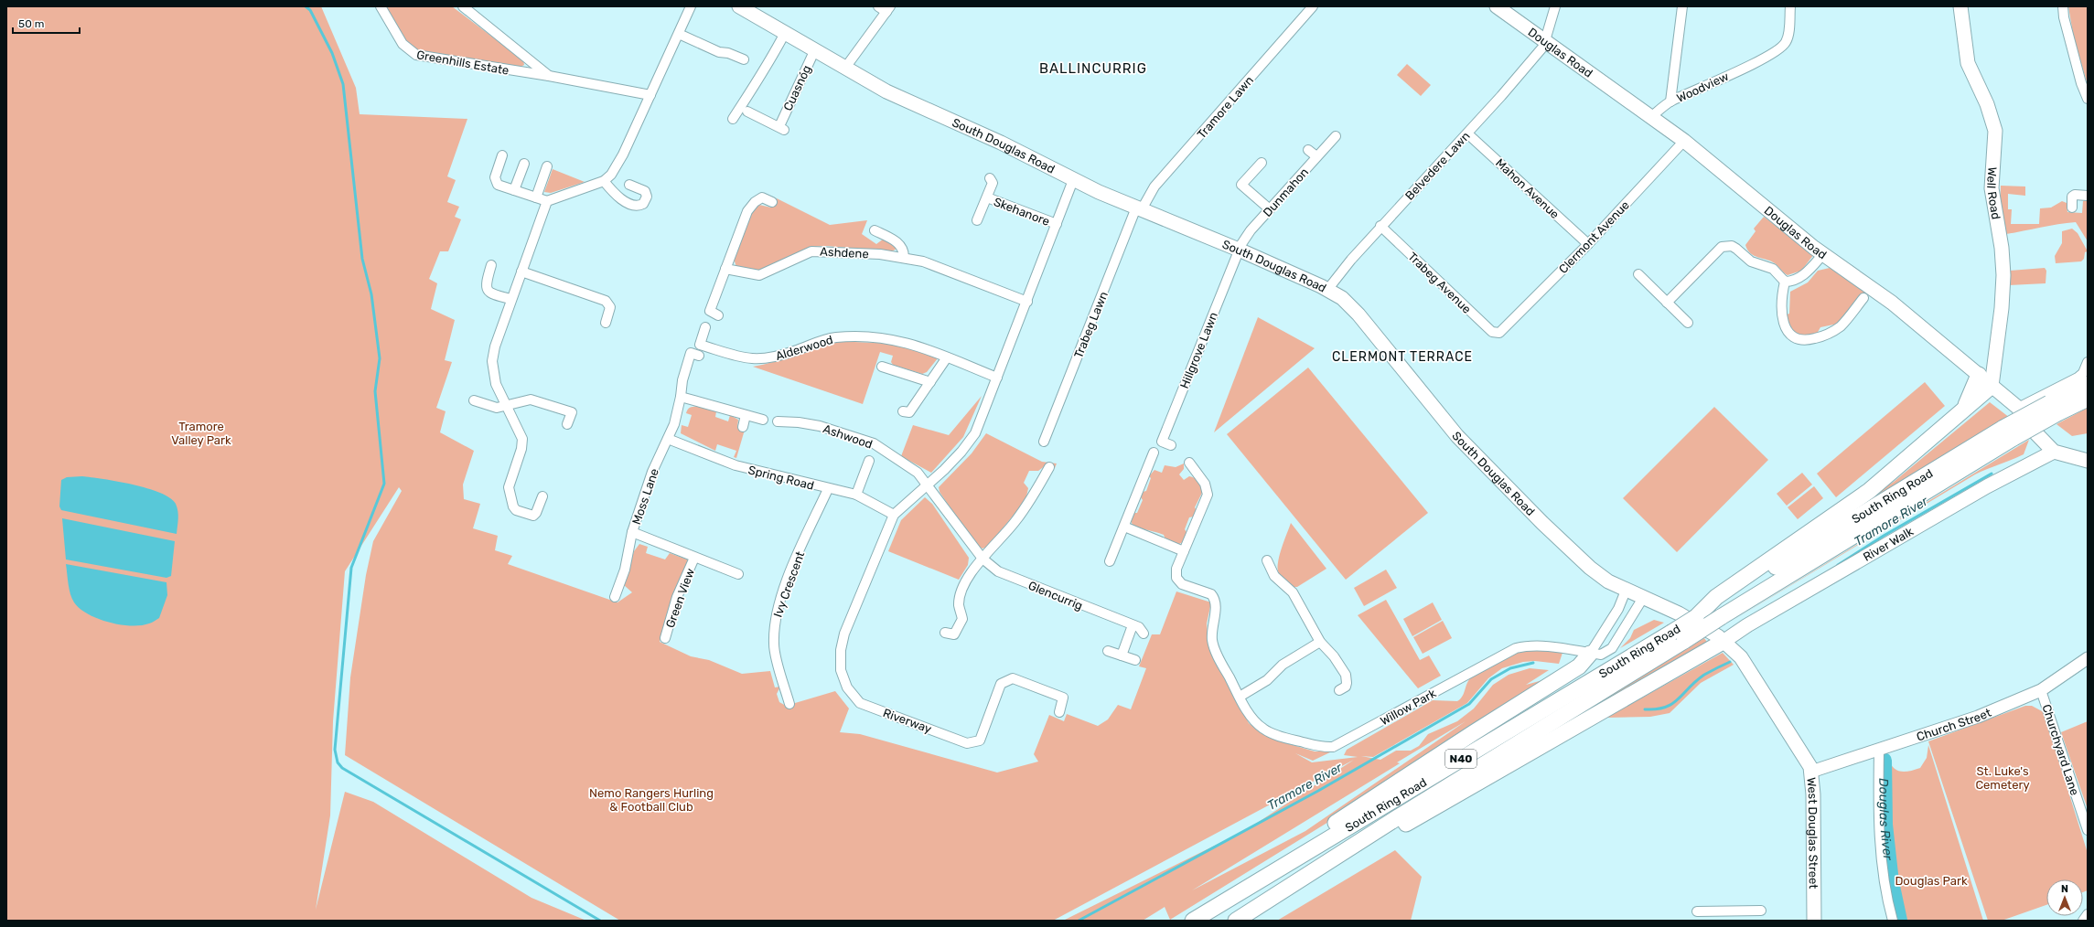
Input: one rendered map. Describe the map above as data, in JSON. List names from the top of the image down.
{
  "streets": {
    "highway": ["South Ring Road", "N40"],
    "main road": [
      "Douglas Road",
      "South Douglas Road",
      "Well Road",
      "River Walk",
      "West Douglas Street"
    ],
    "street": [
      "Greenhills Estate",
      "Woodview",
      "Cuasnóg",
      "Tramore Lawn",
      "Belvedere Lawn",
      "Mahon Avenue",
      "Dunmahon",
      "Skehanore",
      "Clermont Avenue",
      "Ashdene",
      "Trabeg Avenue",
      "Trabeg Lawn",
      "Alderwood",
      "Hillgrove Lawn",
      "Ashwood",
      "Spring Road",
      "Moss Lane",
      "Ivy Crescent",
      "Glencurrig",
      "Green View",
      "Willow Park",
      "Riverway",
      "Church Street",
      "Churchyard Lane"
    ]
  },
  "crossings": [
    ["Douglas Road", "Belvedere Lawn"],
    ["Douglas Road", "Well Road"],
    ["Douglas Road", "Clermont Avenue"],
    ["Douglas Road", "River Walk"],
    ["Cuasnóg", "South Douglas Road"],
    ["Tramore Lawn", "South Douglas Road"],
    ["Tramore Lawn", "Trabeg Lawn"],
    ["South Douglas Road", "Belvedere Lawn"],
    ["South Douglas Road", "Dunmahon"],
    ["South Douglas Road", "Trabeg Lawn"],
    ["South Douglas Road", "Hillgrove Lawn"],
    ["South Douglas Road", "River Walk"],
    ["South Douglas Road", "Willow Park"],
    ["South Douglas Road", "West Douglas Street"],
    ["Belvedere Lawn", "Mahon Avenue"],
    ["Belvedere Lawn", "Trabeg Avenue"],
    ["Mahon Avenue", "Clermont Avenue"],
    ["Dunmahon", "Hillgrove Lawn"],
    ["Clermont Avenue", "Trabeg Avenue"],
    ["Ashwood", "Glencurrig"],
    ["Spring Road", "Moss Lane"],
    ["Spring Road", "Ivy Crescent"],
    ["Spring Road", "Riverway"],
    ["Moss Lane", "Green View"],
    ["River Walk", "West Douglas Street"],
    ["Church Street", "Churchyard Lane"],
    ["Church Street", "West Douglas Street"]
  ],
  "districts": ["BALLINCURRIG", "CLERMONT TERRACE"],
  "water": ["Tramore River", "Douglas River"],
  "parks": [
    "Tramore Valley Park",
    "St. Luke's Cemetery",
    "Nemo Rangers Hurling & Football Club",
    "Douglas Park"
  ],
  "scale_bar": "50 m",
  "north": "top"
}
